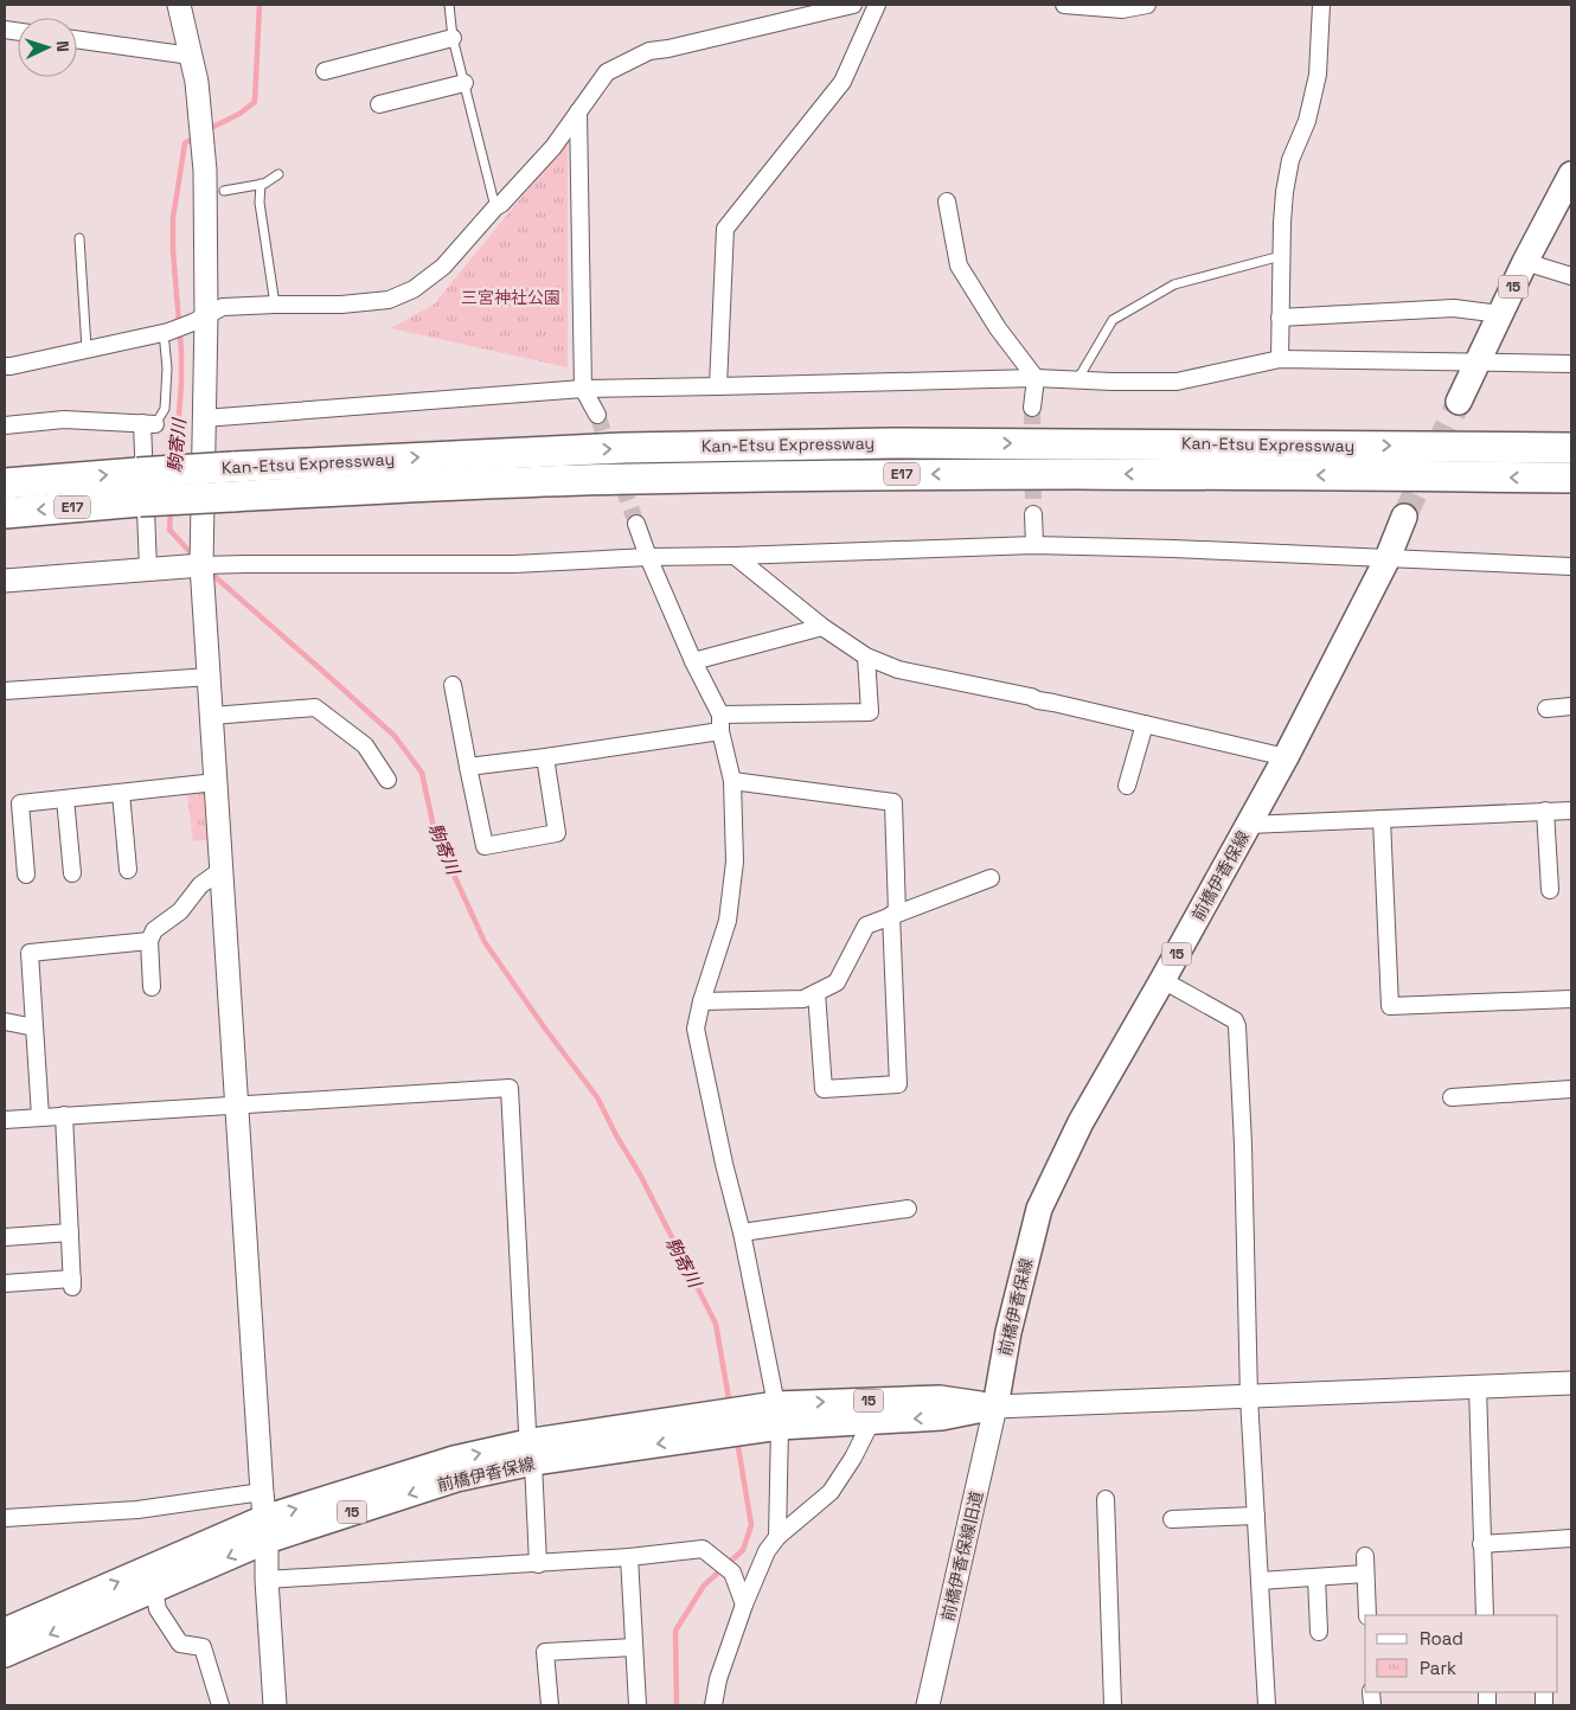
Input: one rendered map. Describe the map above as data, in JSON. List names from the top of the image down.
{
  "streets": {
    "highway": ["Kan-Etsu Expressway", "E17"],
    "main road": ["15", "前橋伊香保線"],
    "street": ["前橋伊香保線旧道"]
  },
  "crossings": [
    ["前橋伊香保線", "前橋伊香保線旧道"]
  ],
  "water": ["駒寄川"],
  "parks": ["三宮神社公園"],
  "legend": ["Road", "Park"],
  "north": "right"
}
